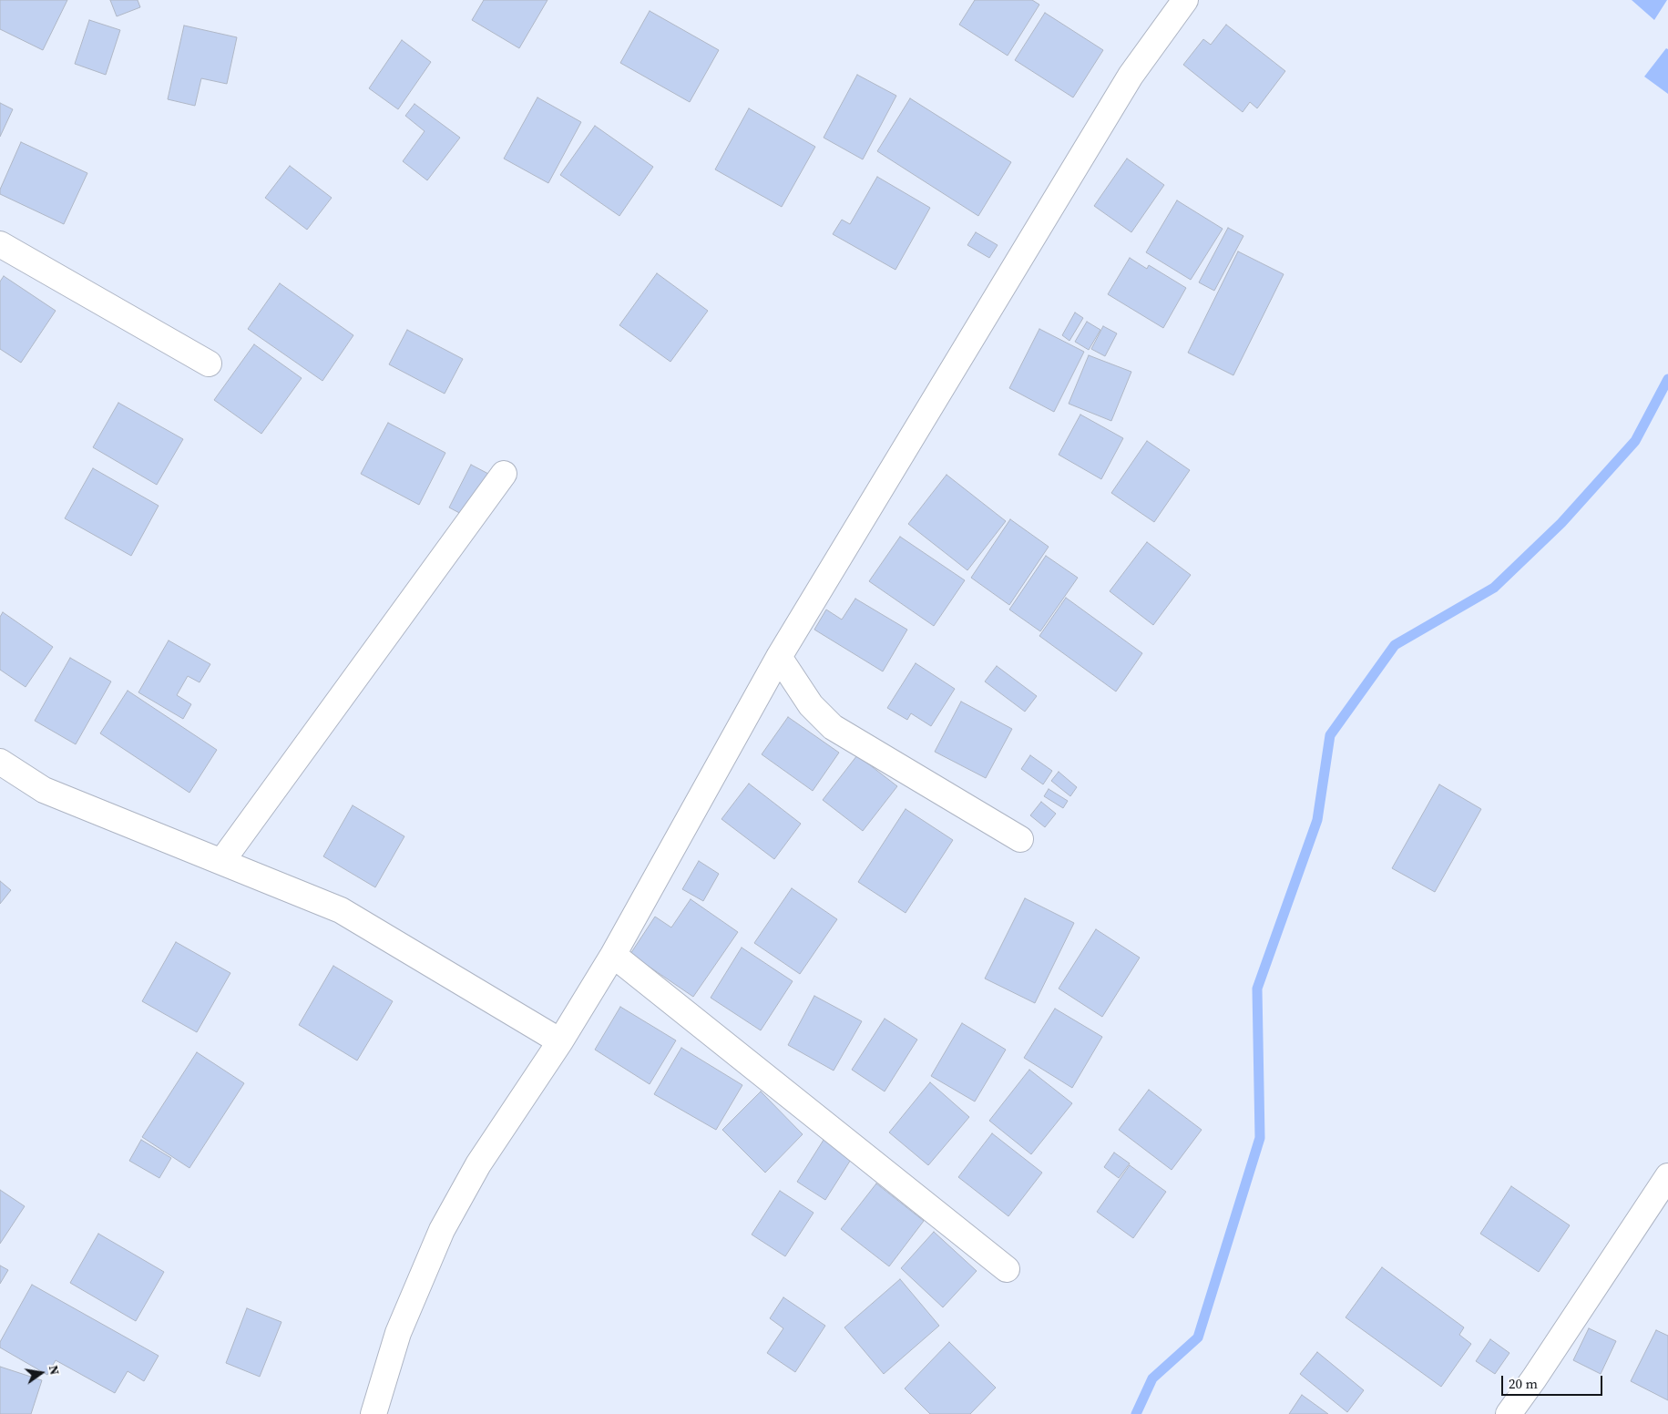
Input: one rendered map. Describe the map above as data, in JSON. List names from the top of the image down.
{
  "scale_bar": "20 m",
  "north": "right"
}
